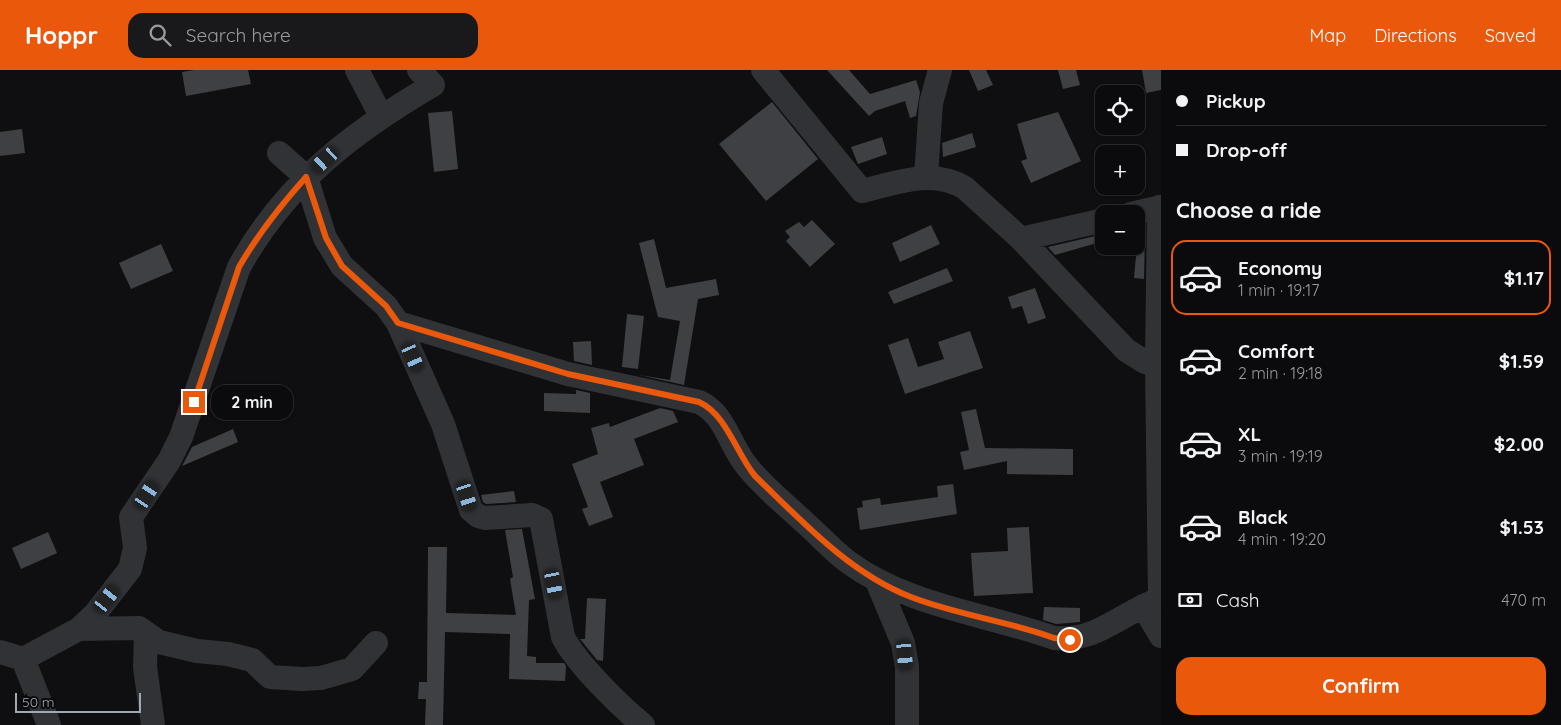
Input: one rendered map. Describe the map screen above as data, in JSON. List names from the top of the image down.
{
  "scale_bar": "50 m",
  "page": {
    "header": "Hoppr",
    "search": "Search here",
    "nav": ["Map", "Directions", "Saved"],
    "banner": ["Pickup", "Drop-off"],
    "map_buttons": ["+", "−"],
    "heading": "Choose a ride",
    "list": [
      {
        "name": "Economy",
        "note": "1 min · 19:17",
        "value": "$1.17"
      },
      {
        "name": "Comfort",
        "note": "2 min · 19:18",
        "value": "$1.59"
      },
      {
        "name": "XL",
        "note": "3 min · 19:19",
        "value": "$2.00"
      },
      {
        "name": "Black",
        "note": "4 min · 19:20",
        "value": "$1.53"
      }
    ],
    "bubble": "2 min",
    "pay": ["Cash", "470 m"],
    "buttons": "Confirm",
    "scale": "50 m"
  }
}
